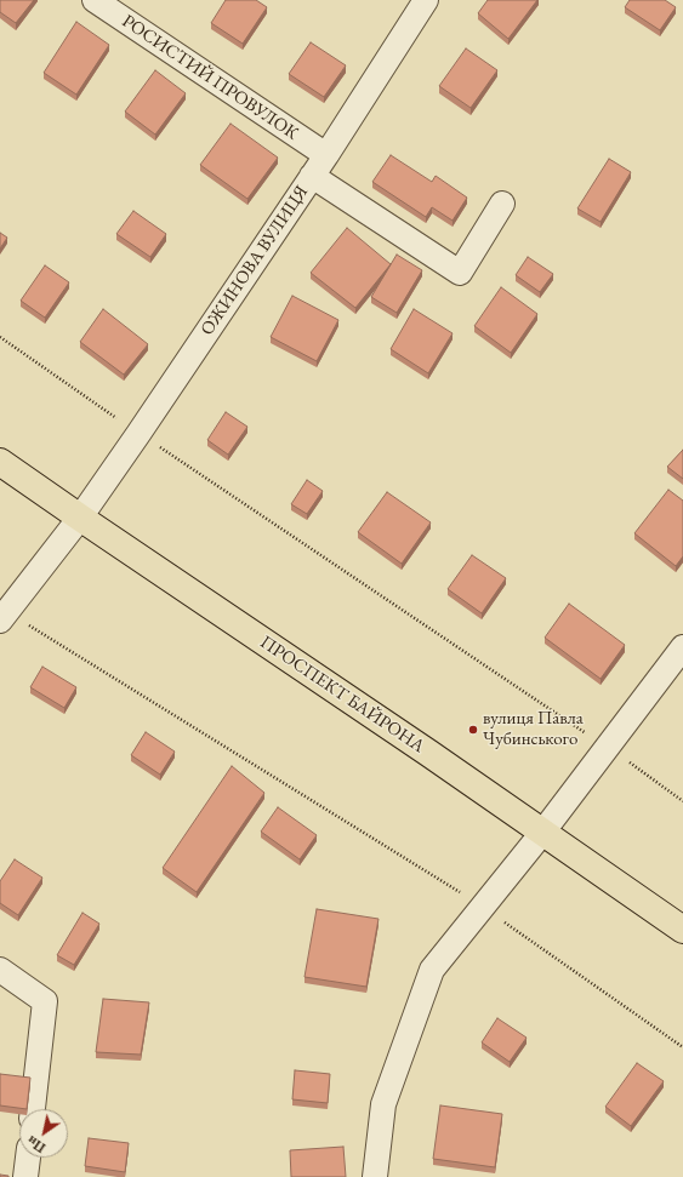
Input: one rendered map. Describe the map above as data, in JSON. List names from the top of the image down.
{
  "streets": {
    "main road": ["ПРОСПЕКТ БАЙРОНА"],
    "street": ["РОСИСТИЙ ПРОВУЛОК", "ОЖИНОВА ВУЛИЦЯ"]
  },
  "crossings": [
    ["РОСИСТИЙ ПРОВУЛОК", "ОЖИНОВА ВУЛИЦЯ"],
    ["ОЖИНОВА ВУЛИЦЯ", "ПРОСПЕКТ БАЙРОНА"]
  ],
  "places": ["вулиця Павла Чубинського"],
  "north": "bottom left"
}
